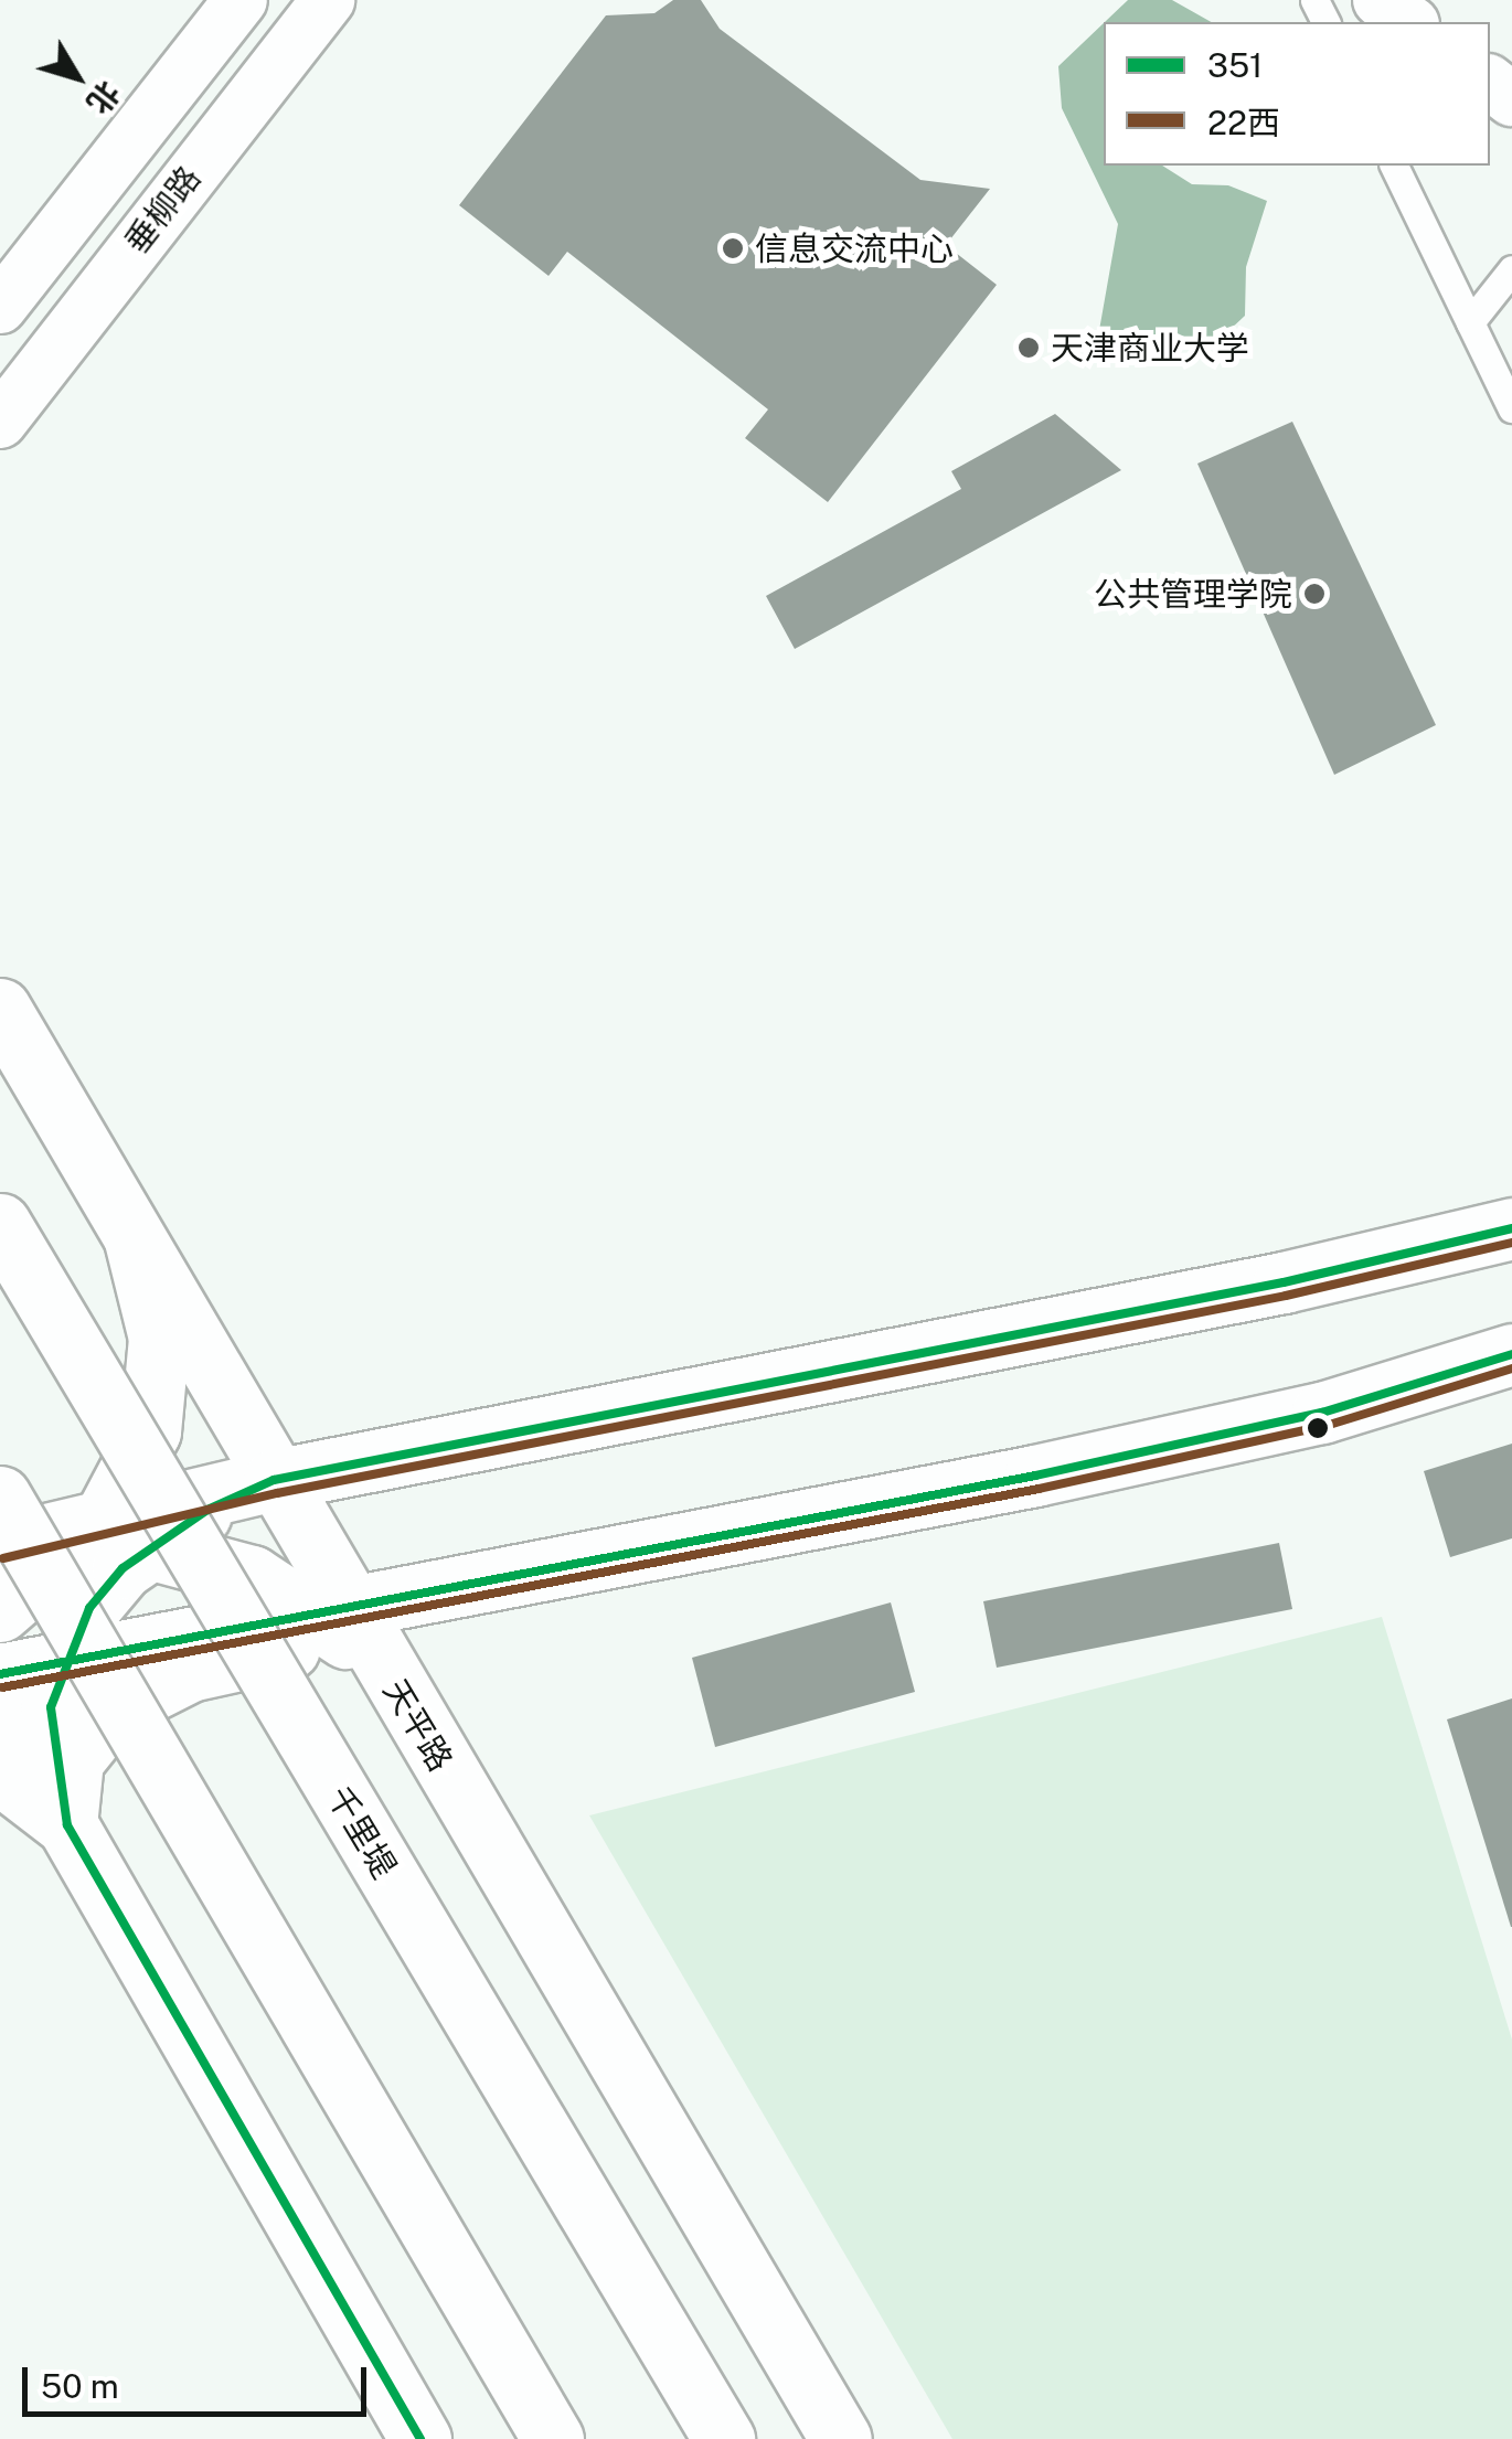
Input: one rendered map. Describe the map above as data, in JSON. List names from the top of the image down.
{
  "streets": {
    "main road": ["天平路", "千里堤"],
    "street": ["垂柳路"]
  },
  "places": ["信息交流中心", "天津商业大学", "公共管理学院"],
  "lines": ["transit line 351", "transit line 22西"],
  "legend": ["351", "22西"],
  "scale_bar": "50 m",
  "north": "bottom right"
}
